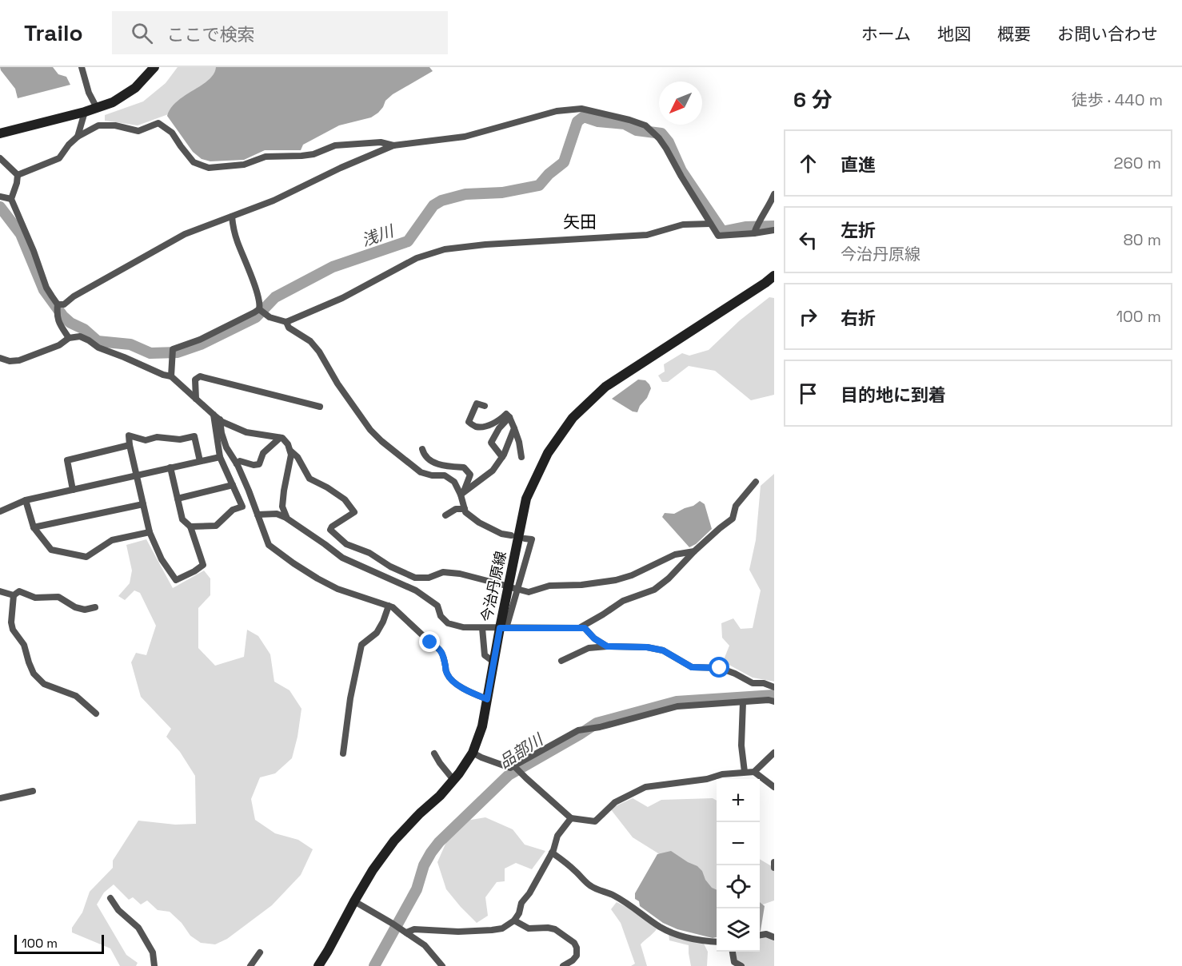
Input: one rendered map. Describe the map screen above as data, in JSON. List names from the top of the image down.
{
  "streets": {
    "main road": ["今治丹原線"]
  },
  "districts": ["矢田"],
  "water": ["浅川", "品部川"],
  "scale_bar": "100 m",
  "north": "bottom left",
  "page": {
    "header": "Trailo",
    "search": "ここで検索",
    "nav": [
      "ホーム",
      "地図",
      "概要",
      "お問い合わせ"
    ],
    "heading": ["6 分", "徒歩 · 440 m"],
    "list": [
      ["直進", "260 m"],
      ["左折", "今治丹原線", "80 m"],
      ["右折", "100 m"],
      "目的地に到着"
    ],
    "map_buttons": ["+", "−"],
    "scale": "100 m"
  }
}
